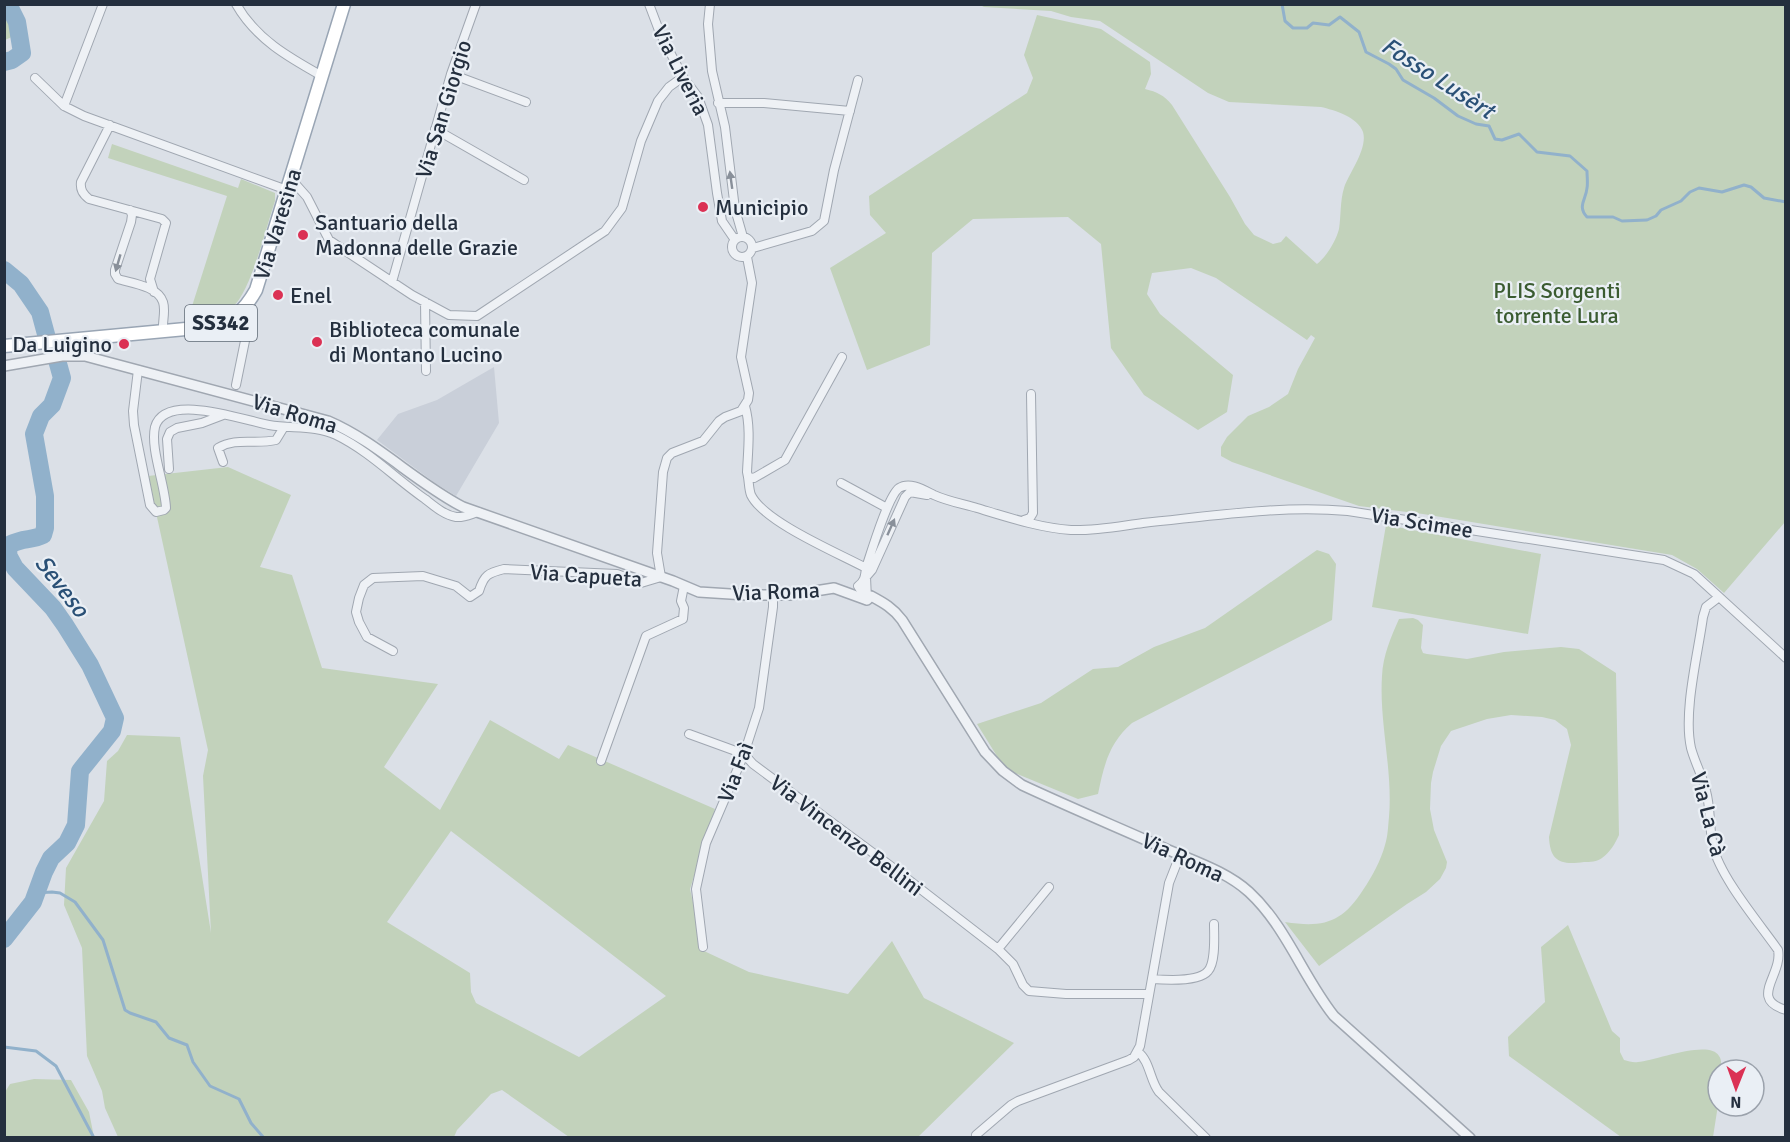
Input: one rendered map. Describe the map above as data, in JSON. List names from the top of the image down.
{
  "streets": {
    "main road": ["Via Varesina", "SS342"],
    "street": [
      "Via Liveria",
      "Via San Giorgio",
      "Via Roma",
      "Via Scimee",
      "Via Capueta",
      "Via Faì",
      "Via La Cà",
      "Via Vincenzo Bellini"
    ]
  },
  "crossings": [
    ["Via Roma", "Via Capueta"],
    ["Via Roma", "Via Faì"],
    ["Via Scimee", "Via La Cà"],
    ["Via Faì", "Via Vincenzo Bellini"]
  ],
  "water": ["Fosso Lusèrt", "Seveso"],
  "parks": ["PLIS Sorgenti torrente Lura"],
  "places": [
    "Municipio",
    "Santuario della Madonna delle Grazie",
    "Enel",
    "Biblioteca comunale di Montano Lucino",
    "Da Luigino"
  ],
  "north": "bottom"
}
